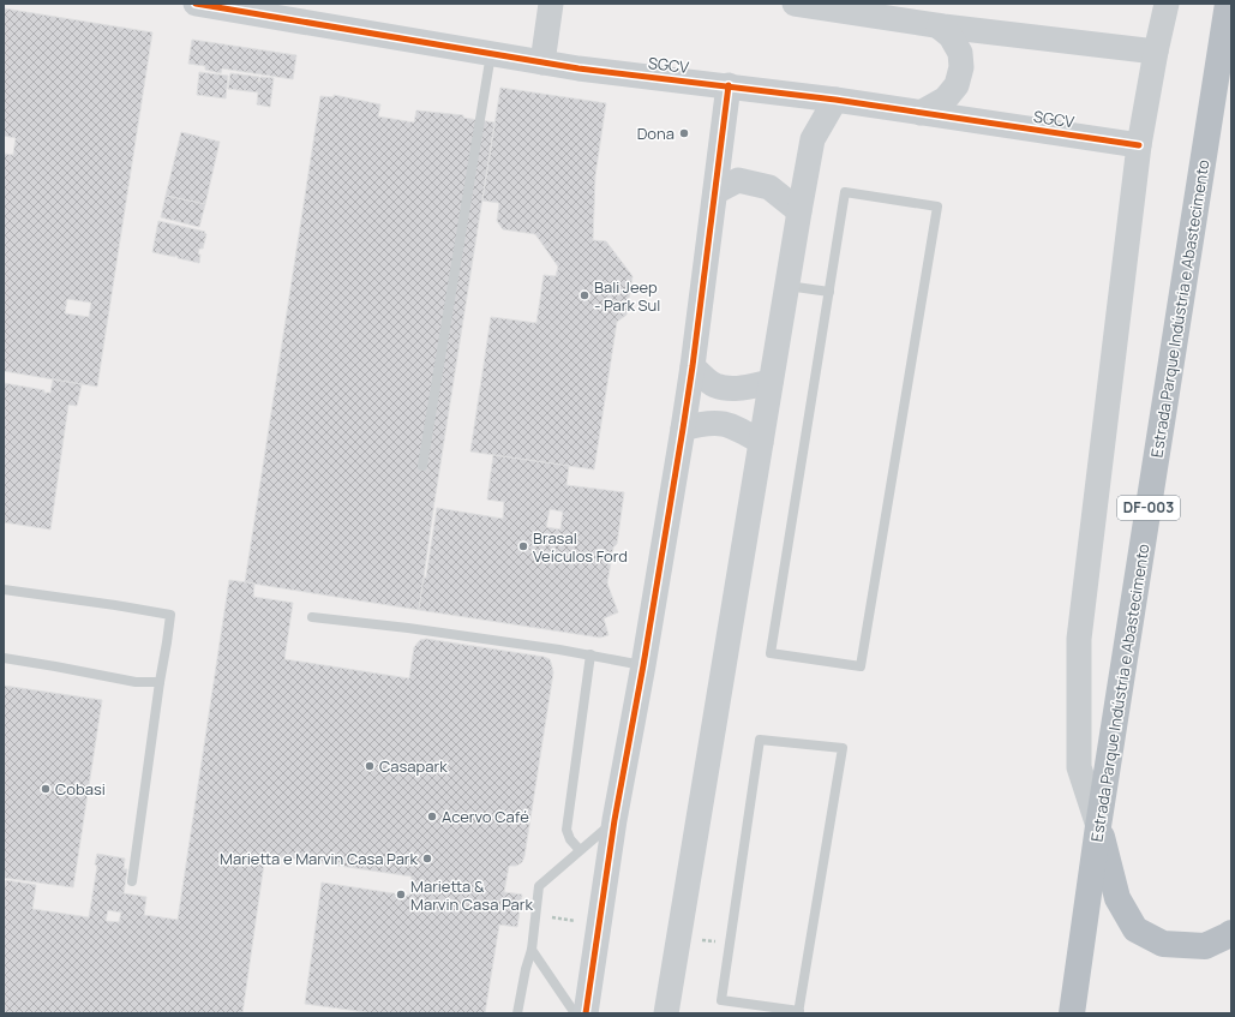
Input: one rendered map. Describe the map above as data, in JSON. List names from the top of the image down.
{
  "streets": {
    "highway": ["Estrada Parque Indústria e Abastecimento", "DF-003"],
    "street": ["SGCV"]
  },
  "places": [
    "Dona",
    "Bali Jeep - Park Sul",
    "Brasal Veículos Ford",
    "Casapark",
    "Cobasi",
    "Acervo Café",
    "Marietta e Marvin Casa Park",
    "Marietta & Marvin Casa Park"
  ]
}
